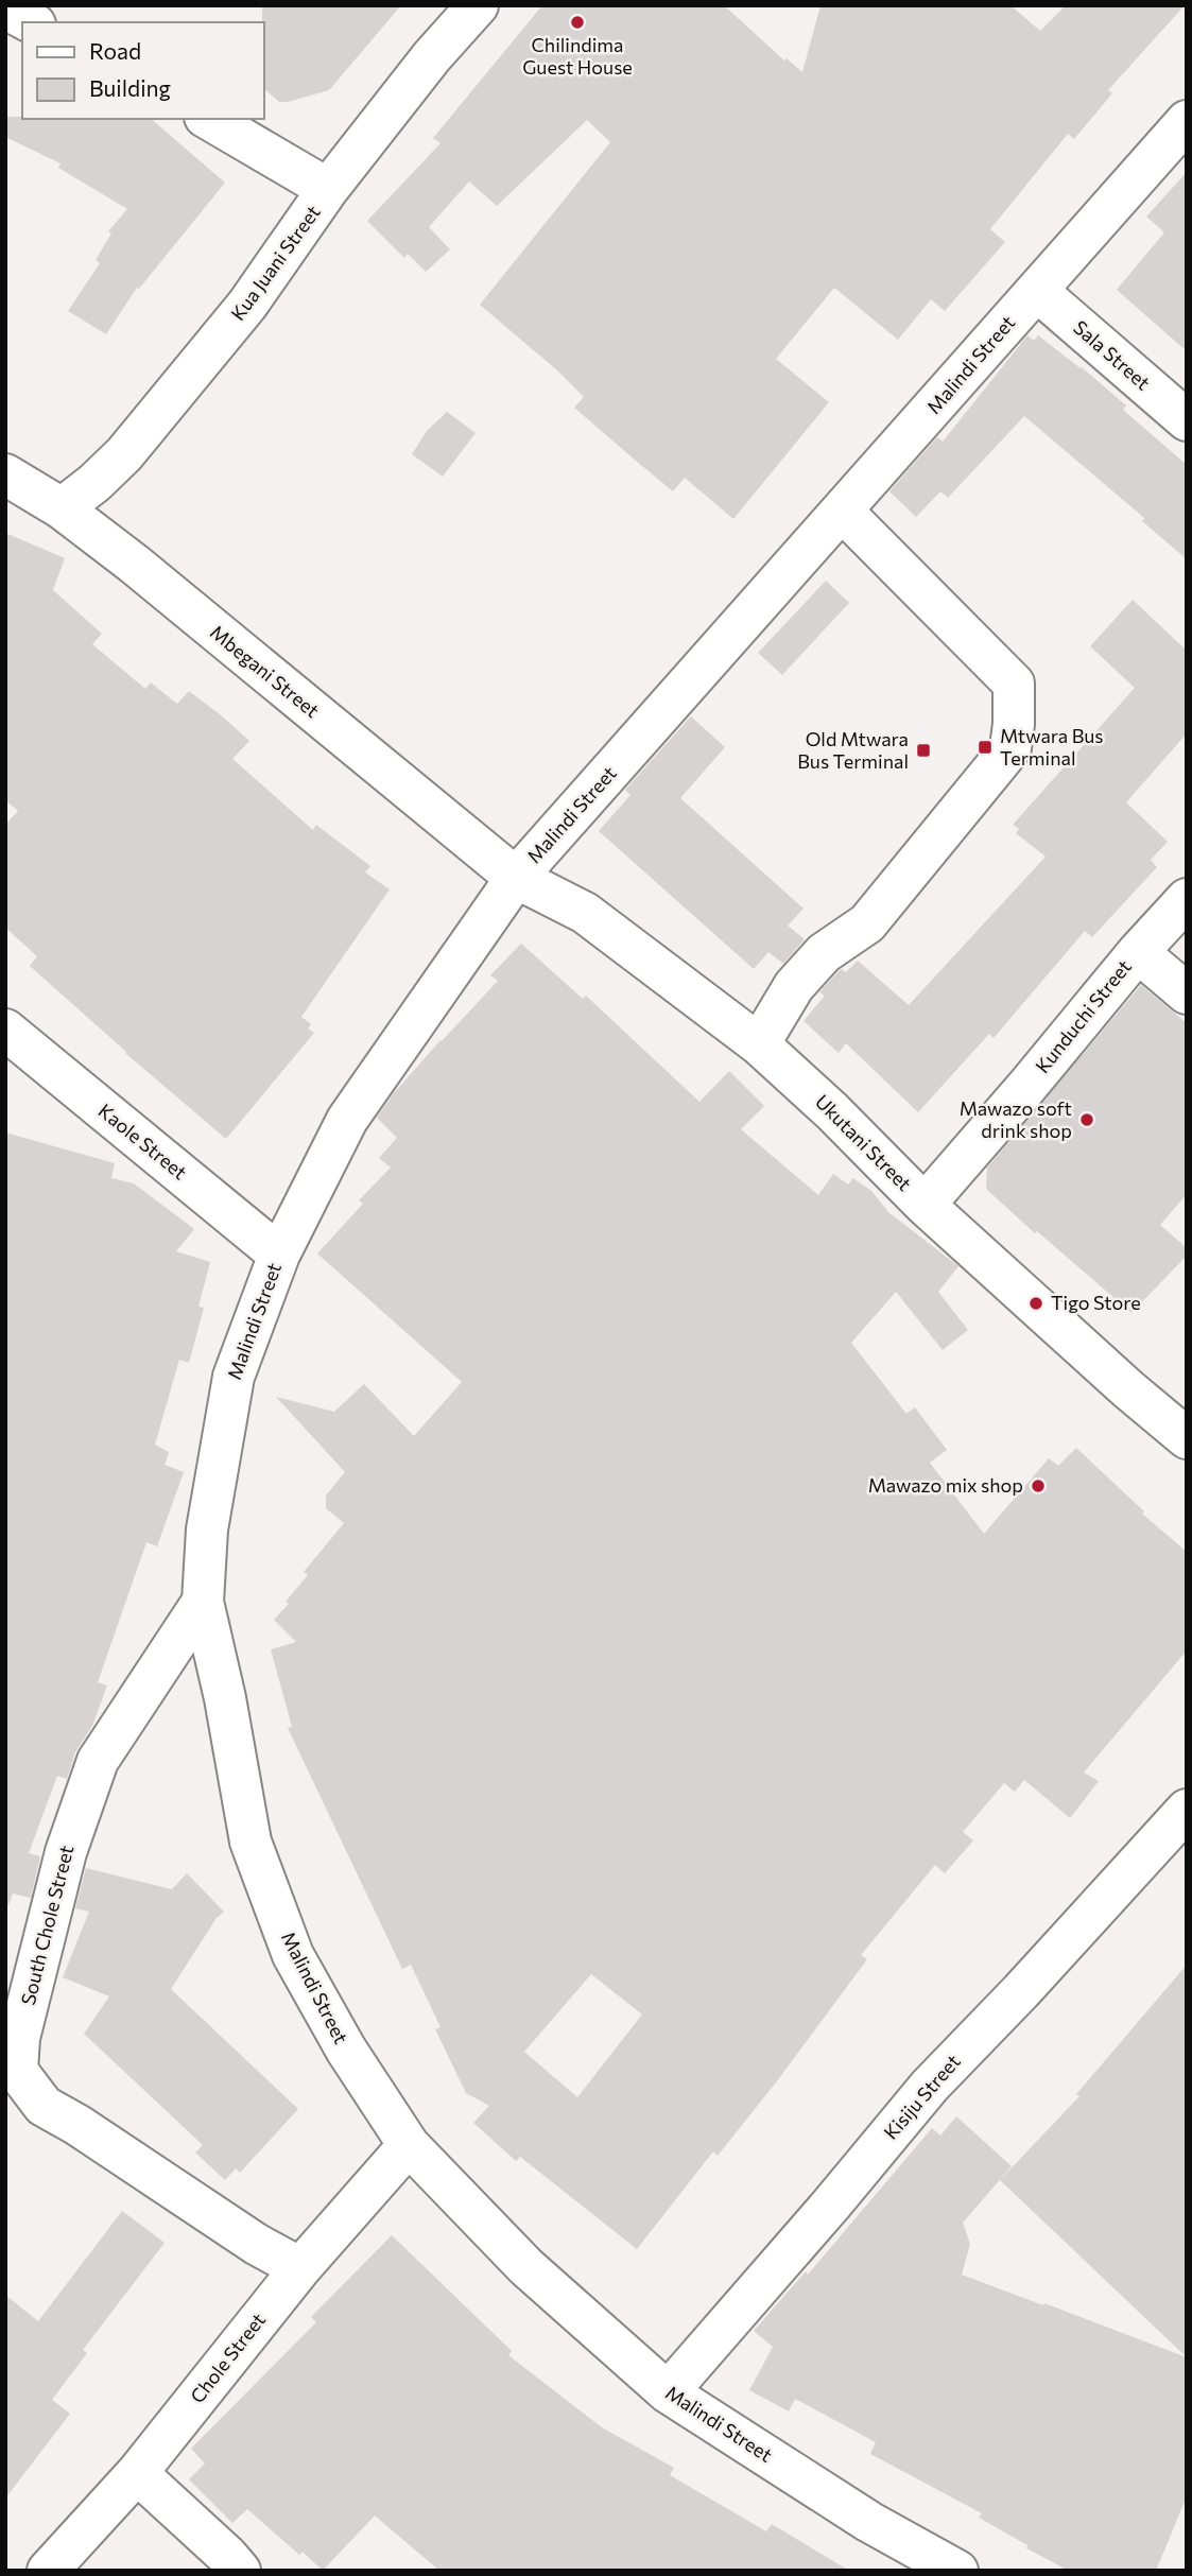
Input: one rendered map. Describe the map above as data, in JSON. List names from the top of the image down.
{
  "streets": {
    "street": [
      "Kua Juani Street",
      "Sala Street",
      "Malindi Street",
      "Mbegani Street",
      "Kunduchi Street",
      "Kaole Street",
      "Ukutani Street",
      "South Chole Street",
      "Kisiju Street",
      "Chole Street"
    ]
  },
  "crossings": [
    ["Kua Juani Street", "Mbegani Street"],
    ["Sala Street", "Malindi Street"],
    ["Malindi Street", "Mbegani Street"],
    ["Malindi Street", "Kaole Street"],
    ["Malindi Street", "Ukutani Street"],
    ["Malindi Street", "South Chole Street"],
    ["Malindi Street", "Kisiju Street"],
    ["Malindi Street", "Chole Street"],
    ["Mbegani Street", "Ukutani Street"],
    ["Kunduchi Street", "Ukutani Street"],
    ["South Chole Street", "Chole Street"]
  ],
  "places": {
    "other": [
      "Chilindima Guest House",
      "Mawazo soft drink shop",
      "Tigo Store",
      "Mawazo mix shop"
    ],
    "transit": ["Mtwara Bus Terminal", "Old Mtwara Bus Terminal"]
  },
  "legend": ["Road", "Building"]
}
